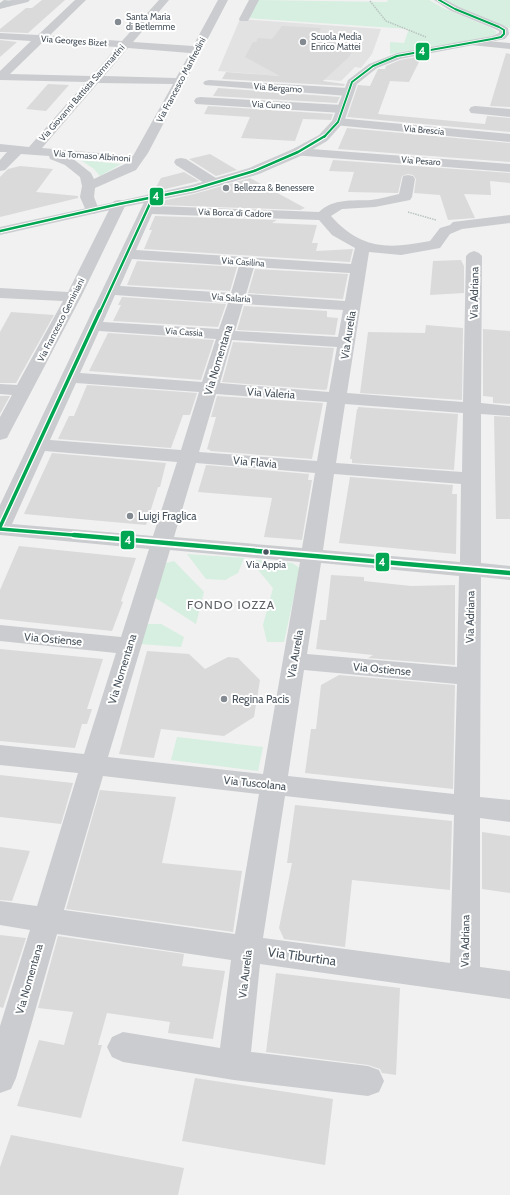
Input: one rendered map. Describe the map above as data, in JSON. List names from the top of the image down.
{
  "streets": {
    "street": [
      "Via Georges Bizet",
      "Via Francesco Manfredini",
      "Via Bergamo",
      "Via Giovanni Battista Sammartini",
      "Via Cuneo",
      "Via Brescia",
      "Via Tomaso Albinoni",
      "Via Pesaro",
      "Via Borca di Cadore",
      "Via Casilina",
      "Via Adriana",
      "Via Salaria",
      "Via Francesco Geminiani",
      "Via Cassia",
      "Via Aurelia",
      "Via Nomentana",
      "Via Valeria",
      "Via Flavia",
      "Via Ostiense",
      "Via Tuscolana",
      "Via Tiburtina"
    ]
  },
  "crossings": [
    ["Via Georges Bizet", "Via Francesco Manfredini"],
    ["Via Georges Bizet", "Via Giovanni Battista Sammartini"],
    ["Via Francesco Manfredini", "Via Tomaso Albinoni"],
    ["Via Giovanni Battista Sammartini", "Via Tomaso Albinoni"],
    ["Via Casilina", "Via Aurelia"],
    ["Via Casilina", "Via Nomentana"],
    ["Via Adriana", "Via Valeria"],
    ["Via Adriana", "Via Flavia"],
    ["Via Adriana", "Via Ostiense"],
    ["Via Adriana", "Via Tuscolana"],
    ["Via Adriana", "Via Tiburtina"],
    ["Via Salaria", "Via Aurelia"],
    ["Via Salaria", "Via Nomentana"],
    ["Via Cassia", "Via Aurelia"],
    ["Via Cassia", "Via Nomentana"],
    ["Via Aurelia", "Via Valeria"],
    ["Via Aurelia", "Via Flavia"],
    ["Via Aurelia", "Via Ostiense"],
    ["Via Aurelia", "Via Tuscolana"],
    ["Via Aurelia", "Via Tiburtina"],
    ["Via Nomentana", "Via Valeria"],
    ["Via Nomentana", "Via Flavia"],
    ["Via Nomentana", "Via Ostiense"],
    ["Via Nomentana", "Via Tuscolana"],
    ["Via Nomentana", "Via Tiburtina"]
  ],
  "districts": ["FONDO IOZZA"],
  "places": [
    "Santa Maria di Betlemme",
    "Scuola Media Enrico Mattei",
    "Bellezza & Benessere",
    "Luigi Fraglica",
    "Via Appia",
    "Regina Pacis"
  ],
  "lines": ["transit line 4"]
}
